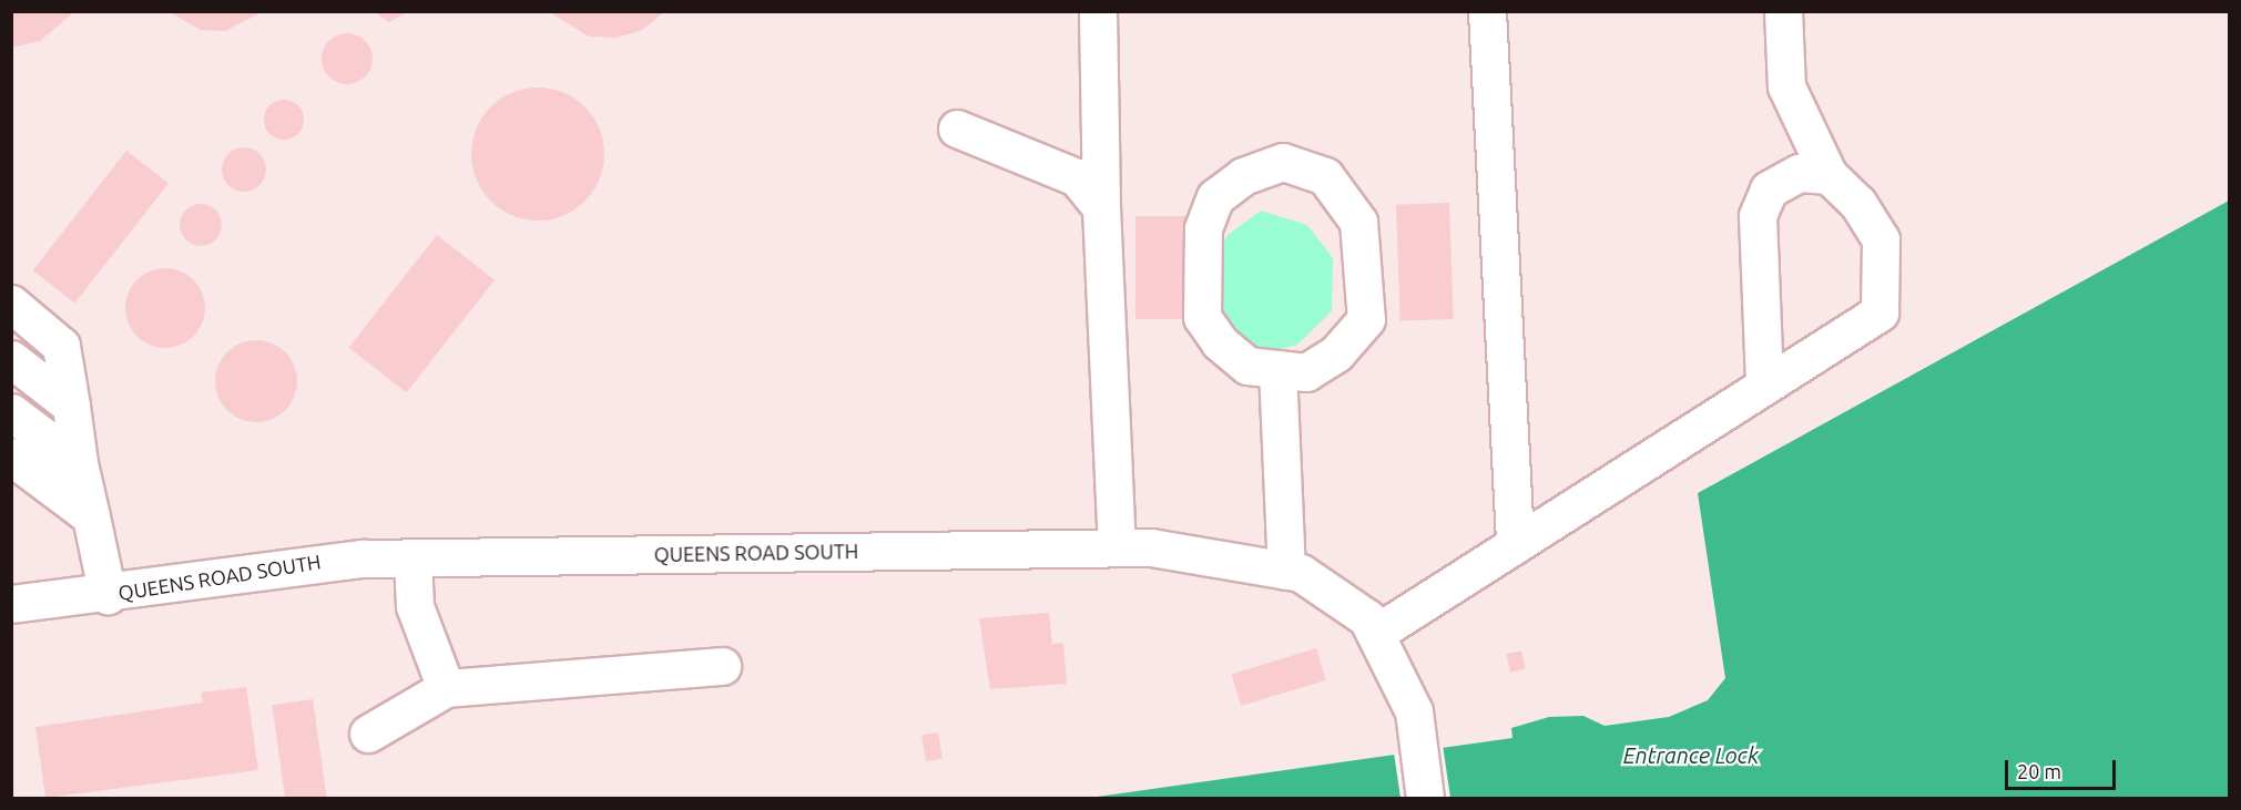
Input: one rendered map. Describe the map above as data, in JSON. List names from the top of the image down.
{
  "streets": {
    "street": ["QUEENS ROAD SOUTH"]
  },
  "water": ["Entrance Lock"],
  "scale_bar": "20 m"
}
